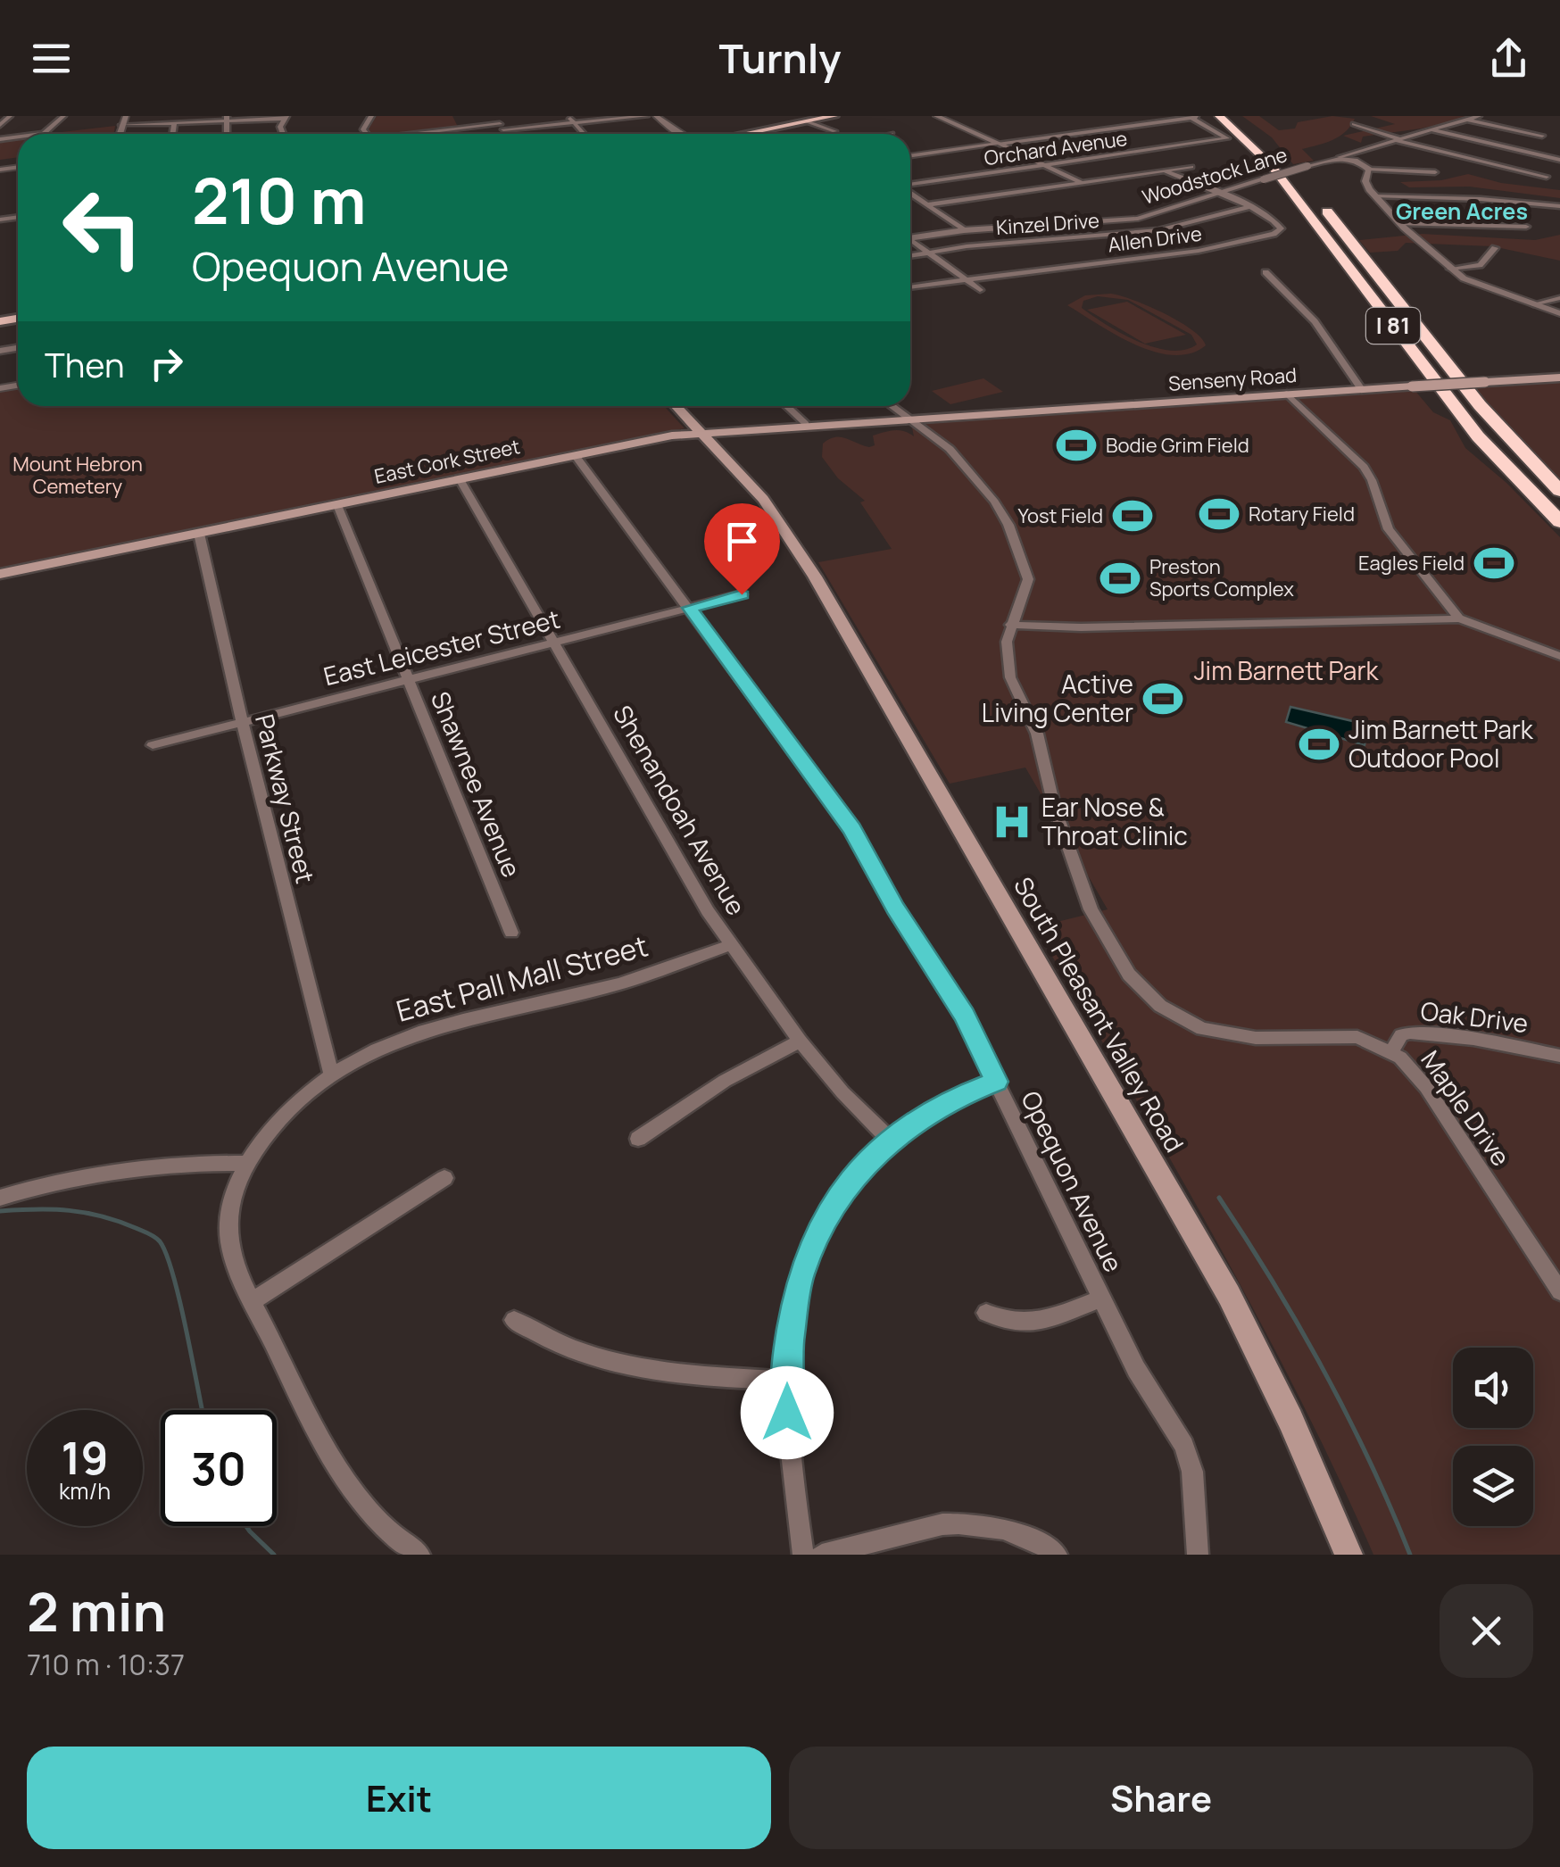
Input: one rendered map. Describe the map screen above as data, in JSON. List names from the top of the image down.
{
  "streets": {
    "highway": ["I 81"],
    "main road": ["Senseny Road", "East Cork Street", "South Pleasant Valley Road"],
    "street": [
      "Orchard Avenue",
      "Woodstock Lane",
      "Kinzel Drive",
      "Allen Drive",
      "East Leicester Street",
      "Shawnee Avenue",
      "Parkway Street",
      "Shenandoah Avenue",
      "East Pall Mall Street",
      "Oak Drive",
      "Maple Drive",
      "Opequon Avenue"
    ]
  },
  "crossings": [
    ["Woodstock Lane", "Allen Drive"],
    ["Kinzel Drive", "Allen Drive"],
    ["Senseny Road", "East Cork Street"],
    ["Senseny Road", "Maple Drive"],
    ["East Cork Street", "Shawnee Avenue"],
    ["East Cork Street", "Parkway Street"],
    ["East Cork Street", "Shenandoah Avenue"],
    ["East Cork Street", "South Pleasant Valley Road"],
    ["East Cork Street", "Maple Drive"],
    ["East Cork Street", "Opequon Avenue"],
    ["East Leicester Street", "Shawnee Avenue"],
    ["East Leicester Street", "Parkway Street"],
    ["East Leicester Street", "Shenandoah Avenue"],
    ["East Leicester Street", "Opequon Avenue"],
    ["Parkway Street", "East Pall Mall Street"],
    ["Shenandoah Avenue", "East Pall Mall Street"],
    ["Oak Drive", "Maple Drive"]
  ],
  "districts": ["Green Acres"],
  "parks": ["Mount Hebron Cemetery", "Jim Barnett Park"],
  "places": {
    "sports": [
      "Bodie Grim Field",
      "Rotary Field",
      "Yost Field",
      "Eagles Field",
      "Preston Sports Complex",
      "Active Living Center",
      "Jim Barnett Park Outdoor Pool"
    ],
    "hospital": ["Ear Nose & Throat Clinic"]
  },
  "page": {
    "header": "Turnly",
    "turn": ["210 m", "Opequon Avenue"],
    "then": "Then",
    "speed": "19 km/h",
    "limit": "30",
    "heading": ["2 min", "710 m · 10:37"],
    "buttons": ["Exit", "Share"]
  }
}
